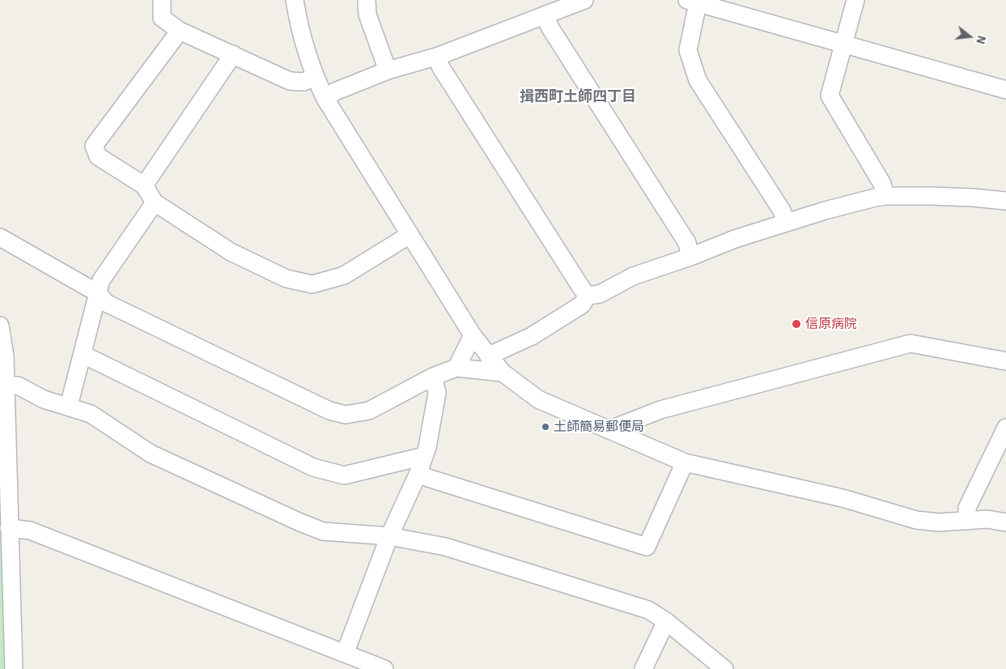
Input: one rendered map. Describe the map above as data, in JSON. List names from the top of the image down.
{
  "districts": ["揖西町土師四丁目"],
  "places": ["信原病院", "土師簡易郵便局"],
  "north": "right"
}
